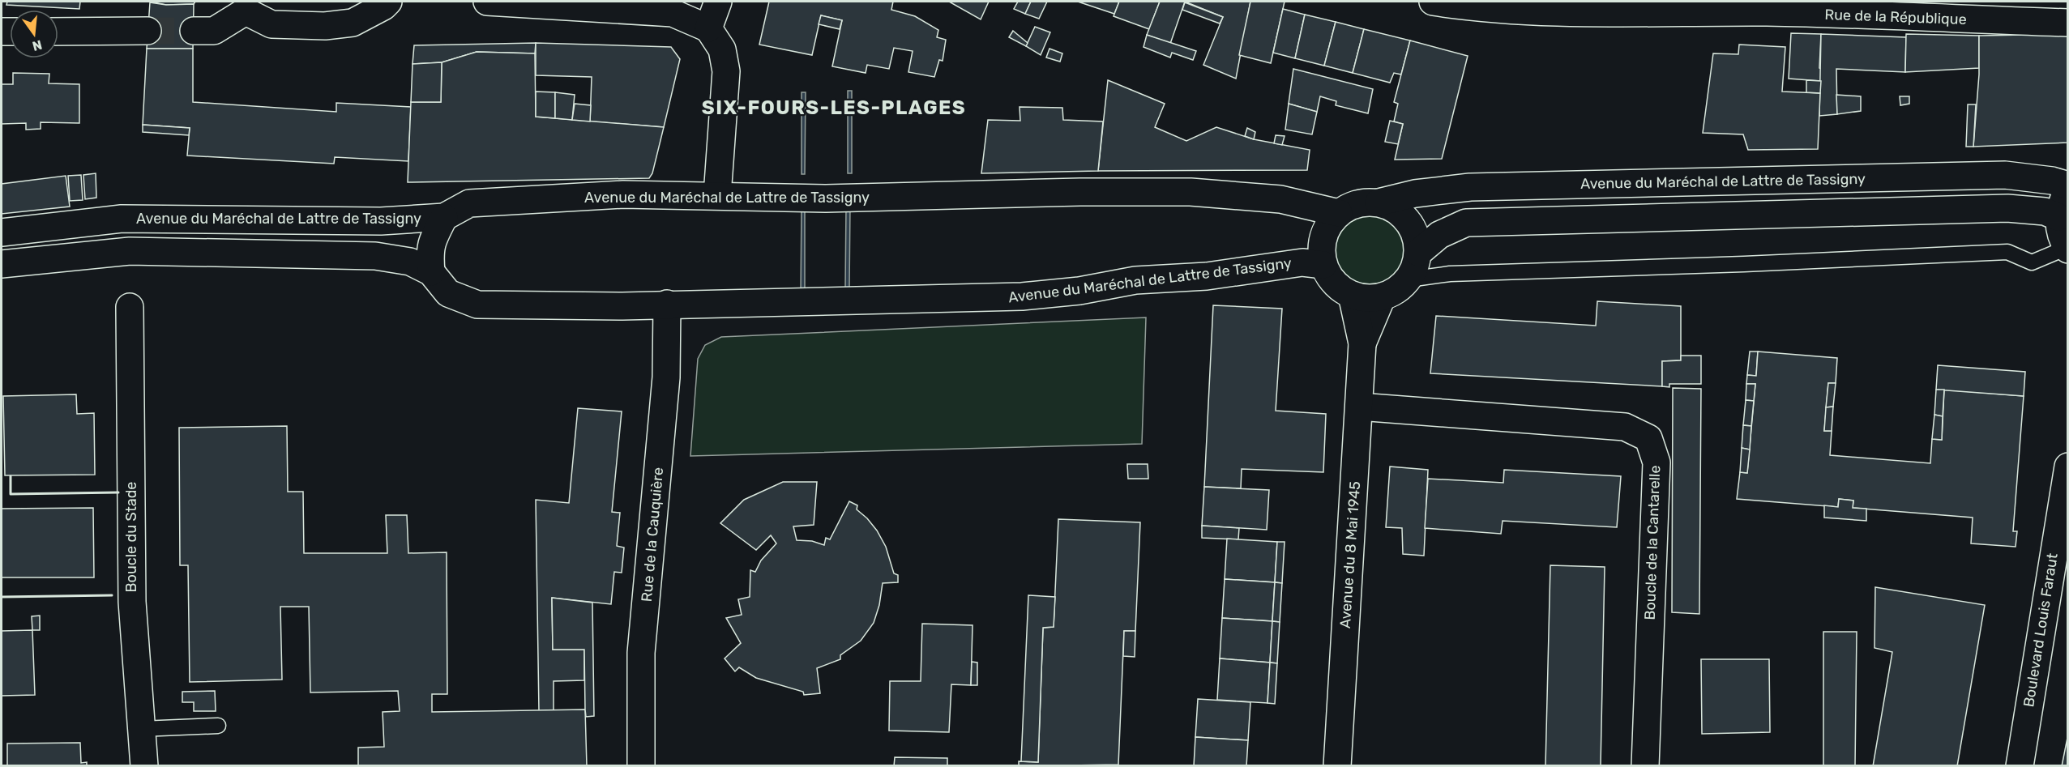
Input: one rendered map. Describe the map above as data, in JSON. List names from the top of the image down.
{
  "streets": {
    "main road": [
      "Rue de la République",
      "Avenue du Maréchal de Lattre de Tassigny",
      "Rue de la Cauquière",
      "Boucle du Stade",
      "Boucle de la Cantarelle",
      "Avenue du 8 Mai 1945",
      "Boulevard Louis Faraut"
    ]
  },
  "crossings": [
    ["Avenue du Maréchal de Lattre de Tassigny", "Rue de la Cauquière"],
    ["Avenue du Maréchal de Lattre de Tassigny", "Avenue du 8 Mai 1945"],
    ["Boucle de la Cantarelle", "Avenue du 8 Mai 1945"]
  ],
  "districts": ["SIX-FOURS-LES-PLAGES"],
  "north": "bottom"
}
